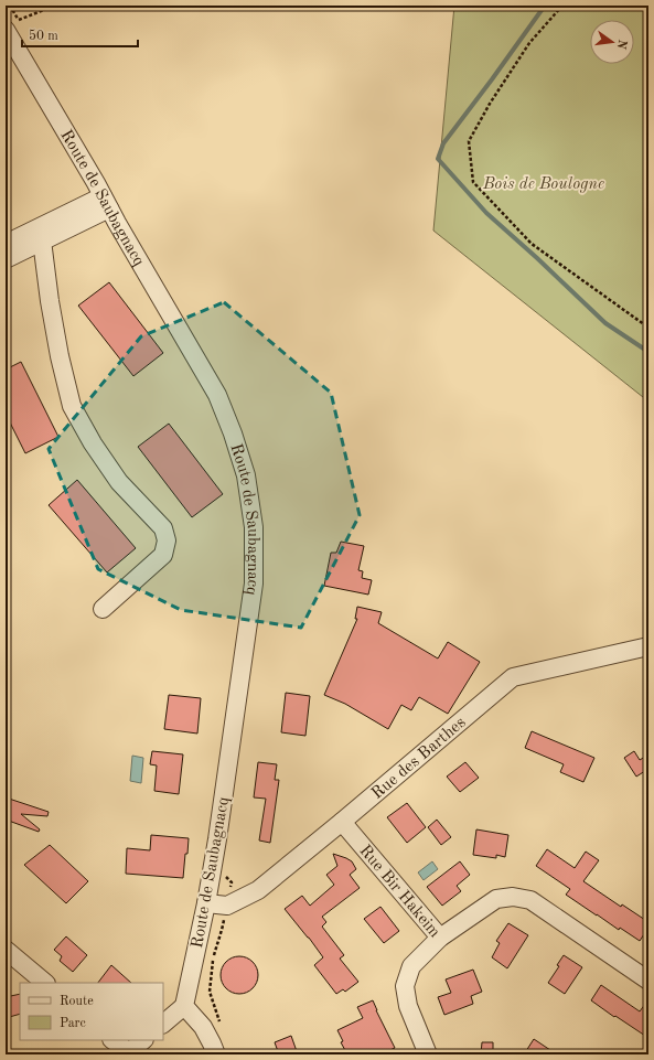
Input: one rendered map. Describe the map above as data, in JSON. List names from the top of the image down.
{
  "streets": {
    "street": ["Route de Saubagnacq", "Rue des Barthes", "Rue Bir Hakeim"]
  },
  "crossings": [
    ["Rue des Barthes", "Rue Bir Hakeim"]
  ],
  "parks": ["Bois de Boulogne"],
  "legend": ["Route", "Parc"],
  "scale_bar": "50 m",
  "north": "right"
}
